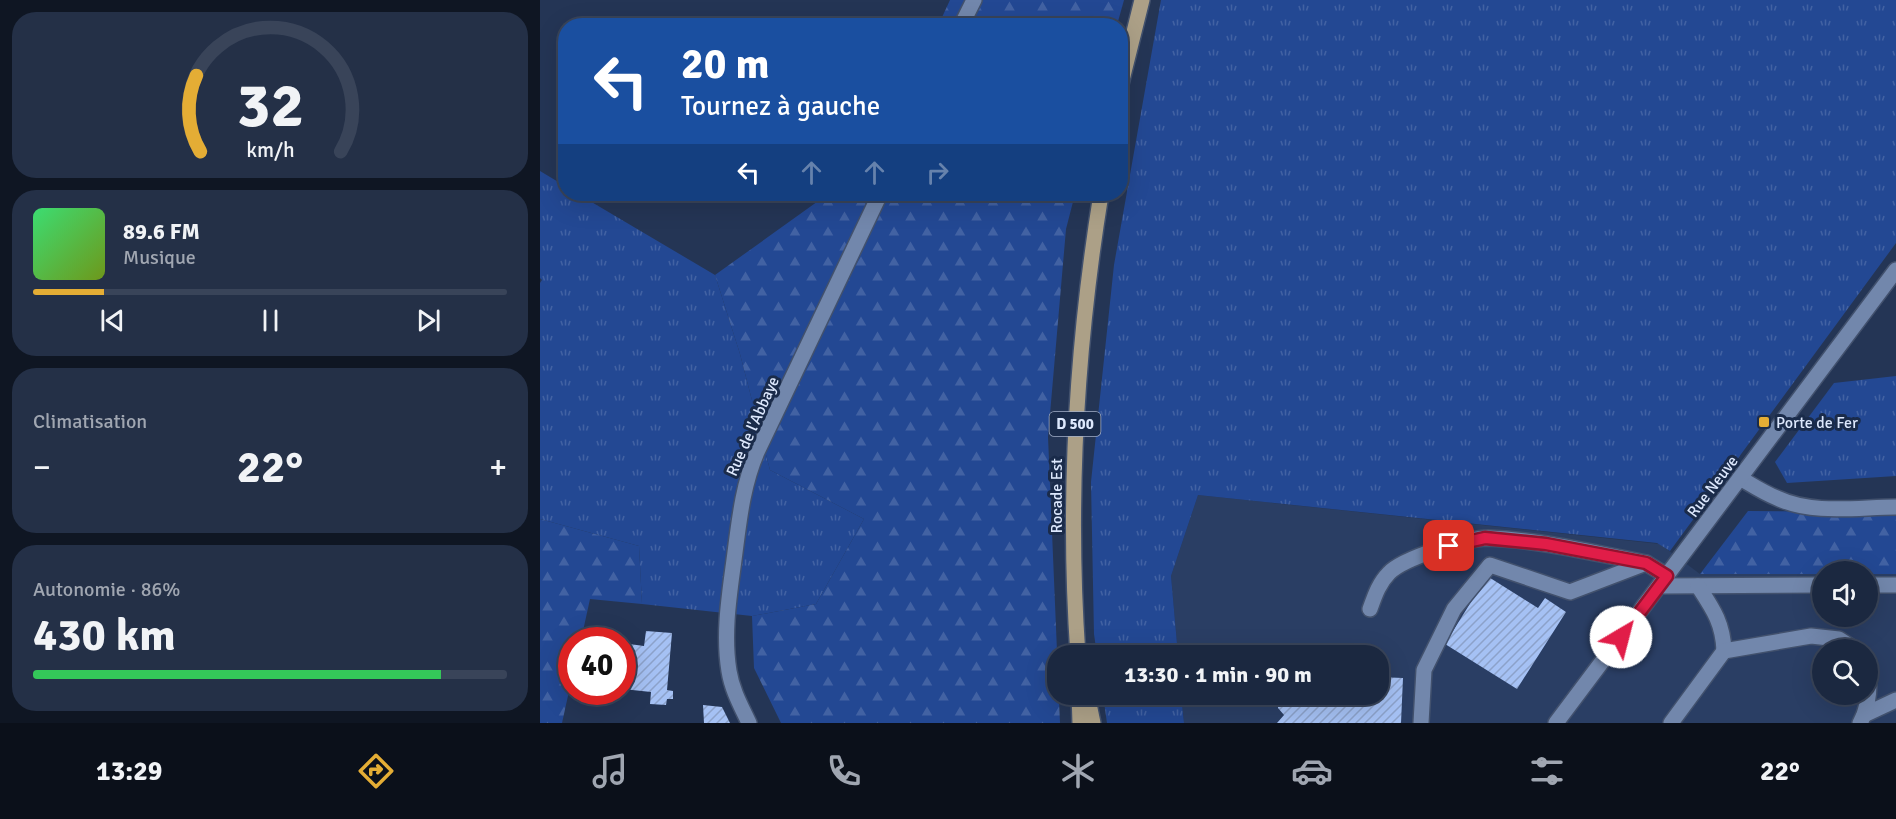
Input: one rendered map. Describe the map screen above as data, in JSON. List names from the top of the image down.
{
  "streets": {
    "main road": ["D 500", "Rocade Est"],
    "street": ["Rue de l'Abbaye", "Rue Neuve"]
  },
  "places": {
    "transit": ["Porte de Fer"]
  },
  "page": {
    "turn": ["20 m", "Tournez à gauche"],
    "song": ["89.6 FM", "Musique"],
    "tile": [
      "Climatisation",
      ["Autonomie · 86%", "430 km"]
    ],
    "heat": ["−", "22°", "+"],
    "limit": "40",
    "trip": "13:30 · 1 min · 90 m",
    "tabs": ["13:29", "22°"],
    "gauge": ["32", "km/h"]
  }
}
